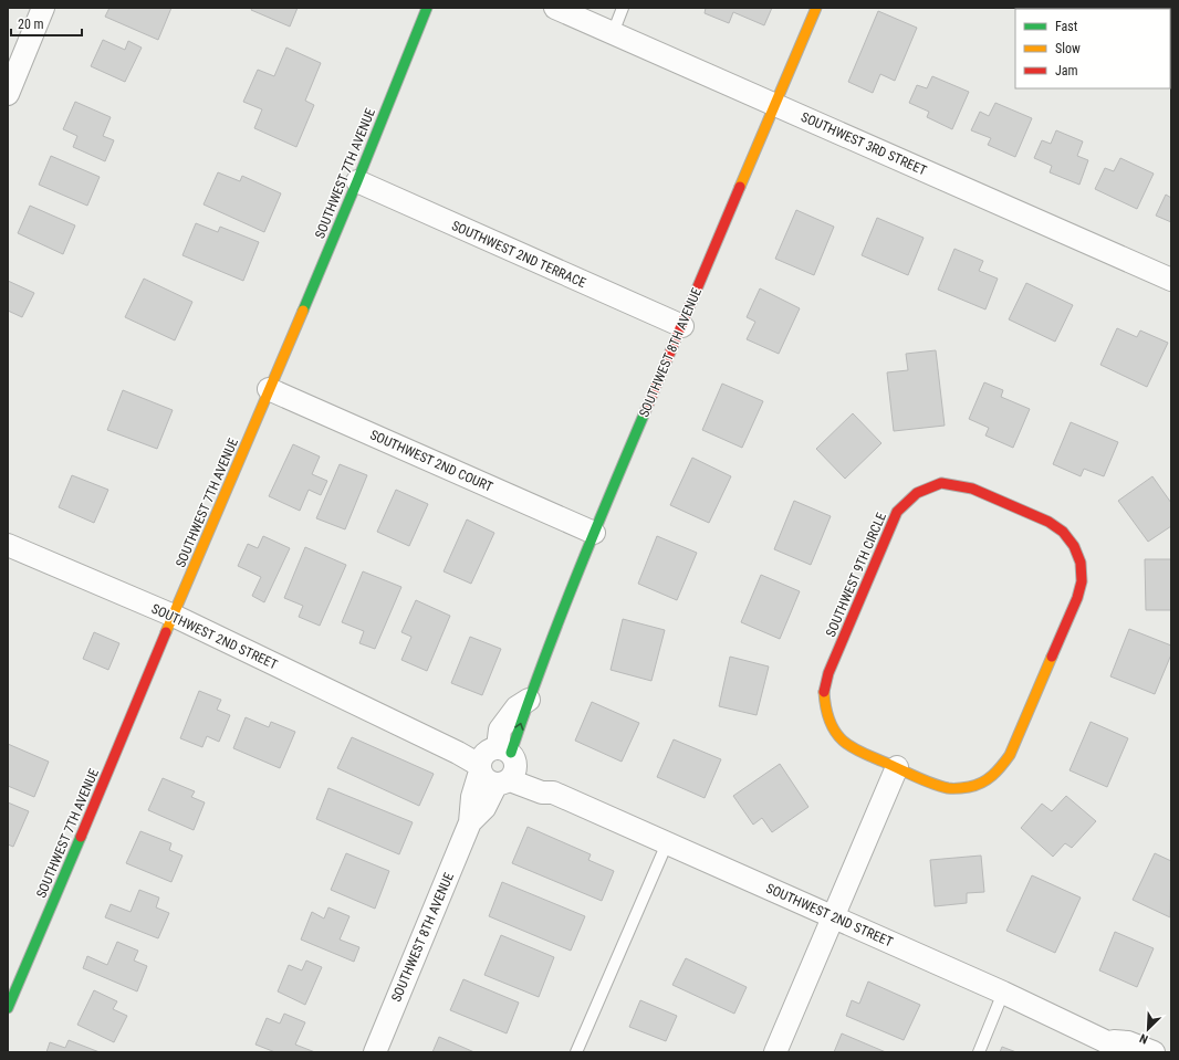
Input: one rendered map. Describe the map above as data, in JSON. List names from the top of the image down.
{
  "streets": {
    "street": [
      "SOUTHWEST 3RD STREET",
      "SOUTHWEST 7TH AVENUE",
      "SOUTHWEST 2ND TERRACE",
      "SOUTHWEST 8TH AVENUE",
      "SOUTHWEST 2ND COURT",
      "SOUTHWEST 9TH CIRCLE",
      "SOUTHWEST 2ND STREET"
    ]
  },
  "crossings": [
    ["SOUTHWEST 3RD STREET", "SOUTHWEST 8TH AVENUE"],
    ["SOUTHWEST 7TH AVENUE", "SOUTHWEST 2ND TERRACE"],
    ["SOUTHWEST 7TH AVENUE", "SOUTHWEST 2ND COURT"],
    ["SOUTHWEST 7TH AVENUE", "SOUTHWEST 2ND STREET"],
    ["SOUTHWEST 2ND TERRACE", "SOUTHWEST 8TH AVENUE"],
    ["SOUTHWEST 8TH AVENUE", "SOUTHWEST 2ND COURT"],
    ["SOUTHWEST 8TH AVENUE", "SOUTHWEST 2ND STREET"]
  ],
  "legend": ["Fast", "Slow", "Jam"],
  "scale_bar": "20 m",
  "north": "bottom left"
}
